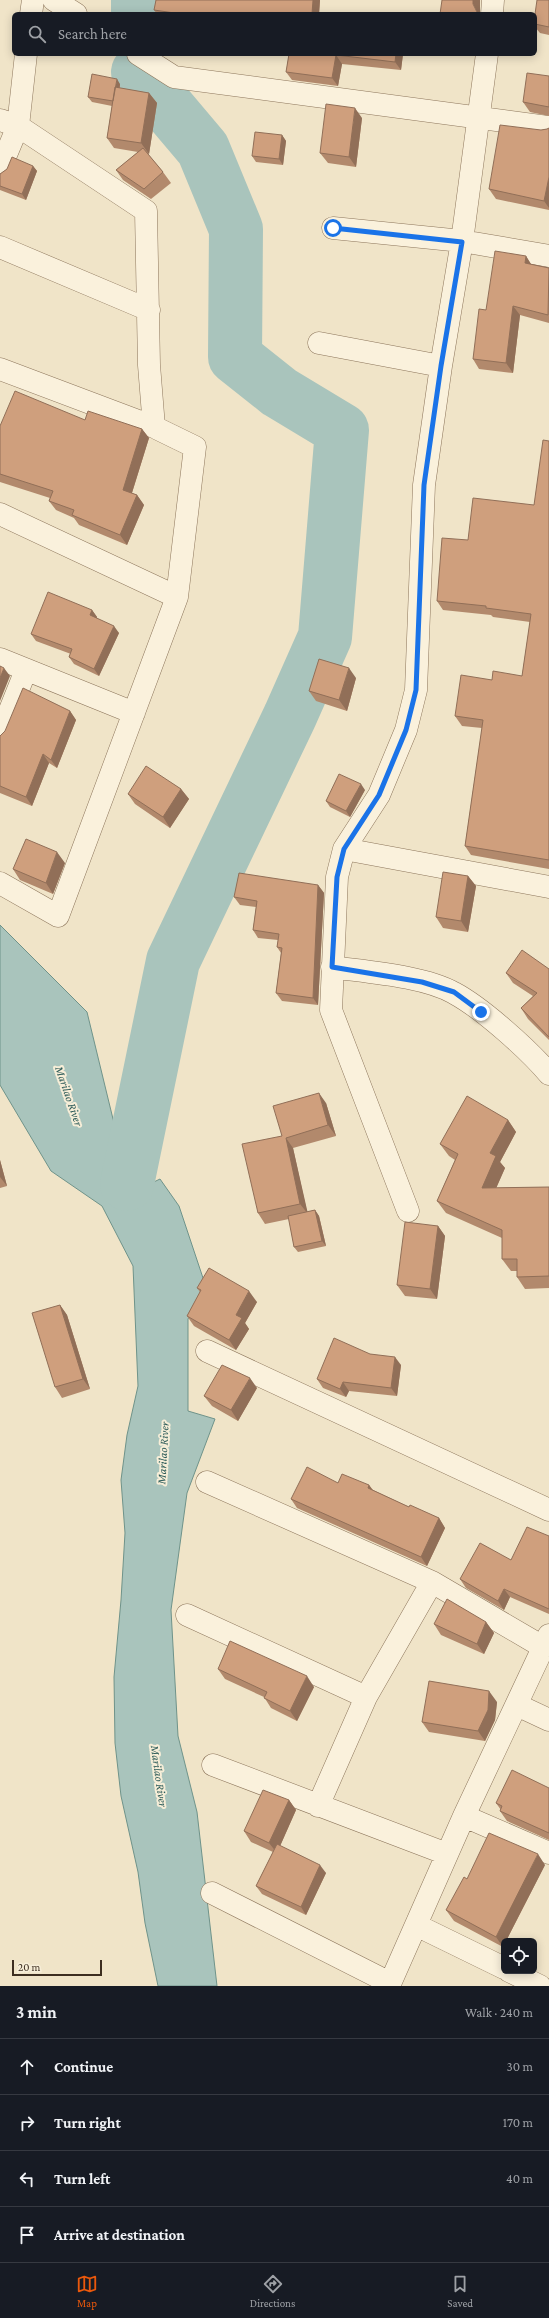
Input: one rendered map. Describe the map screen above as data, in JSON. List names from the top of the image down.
{
  "water": ["Marilao River"],
  "scale_bar": "20 m",
  "page": {
    "search": "Search here",
    "scale": "20 m",
    "heading": ["3 min", "Walk · 240 m"],
    "list": [
      ["Continue", "30 m"],
      ["Turn right", "170 m"],
      ["Turn left", "40 m"],
      "Arrive at destination"
    ],
    "nav": ["Map", "Directions", "Saved"]
  }
}
